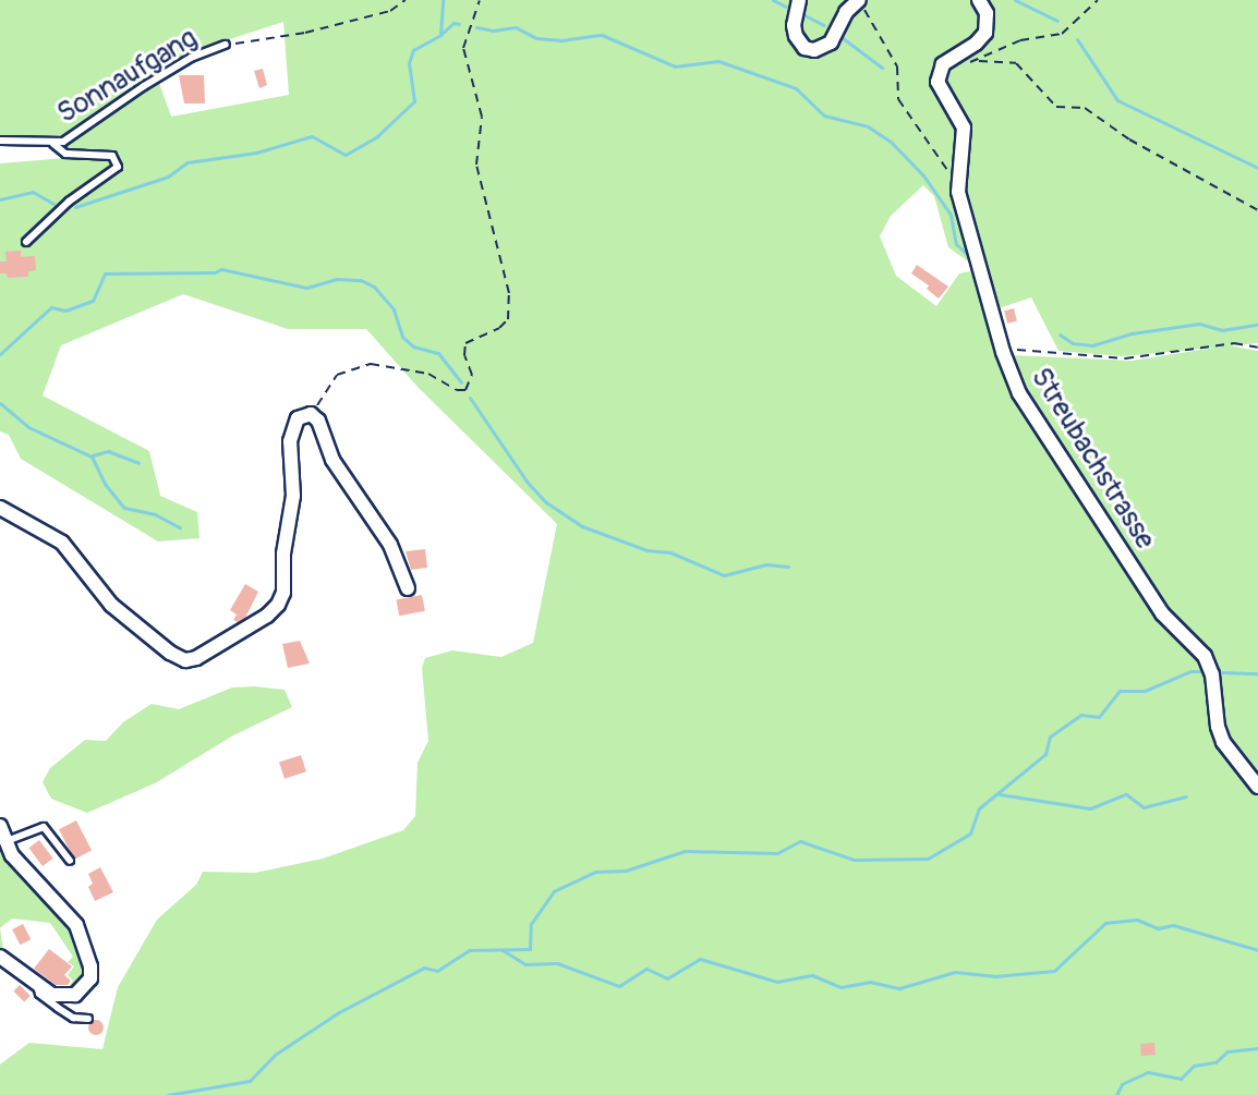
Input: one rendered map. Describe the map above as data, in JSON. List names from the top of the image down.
{
  "streets": {
    "street": ["Streubachstrasse"],
    "lane": ["Sonnaufgang"]
  }
}
